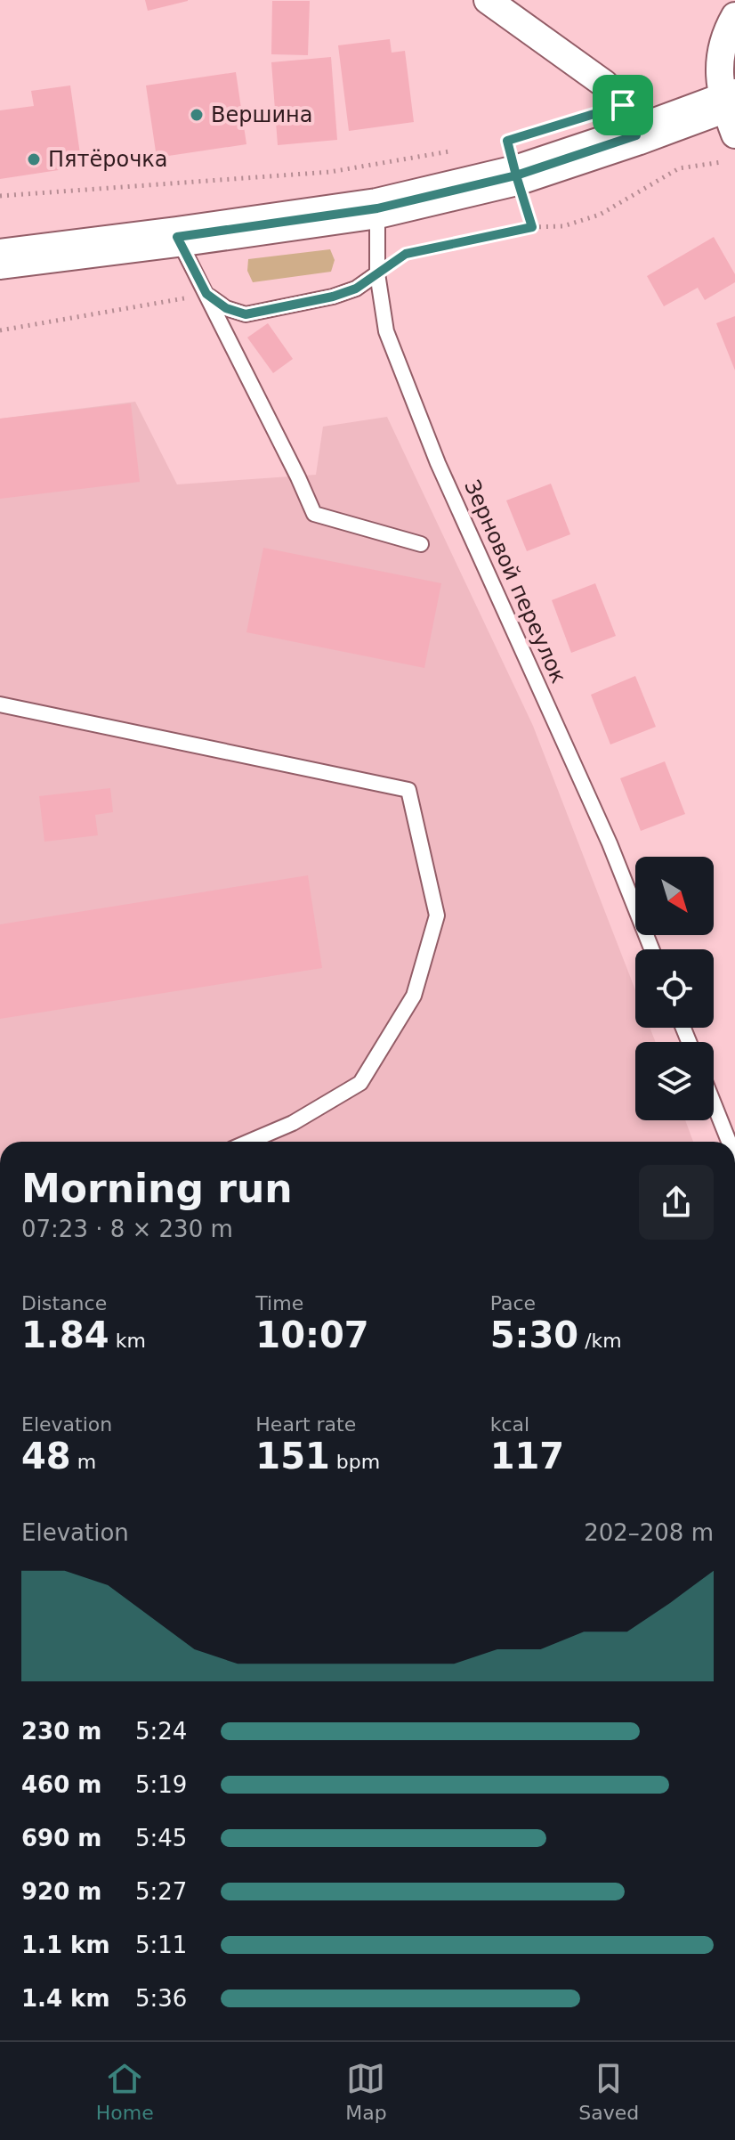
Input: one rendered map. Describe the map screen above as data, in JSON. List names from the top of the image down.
{
  "streets": {
    "lane": ["Зерновой переулок"]
  },
  "places": ["Вершина", "Пятёрочка"],
  "north": "bottom right",
  "page": {
    "heading": ["Morning run", "07:23 · 8 × 230 m"],
    "stats": [
      ["Distance", "1.84 km"],
      ["Time", "10:07"],
      ["Pace", "5:30 /km"],
      ["Elevation", "48 m"],
      ["Heart rate", "151 bpm"],
      ["kcal", "117"]
    ],
    "chart": ["Elevation", "202–208 m"],
    "list": [
      {
        "name": "230 m",
        "note": "5:24"
      },
      {
        "name": "460 m",
        "note": "5:19"
      },
      {
        "name": "690 m",
        "note": "5:45"
      },
      {
        "name": "920 m",
        "note": "5:27"
      },
      {
        "name": "1.1 km",
        "note": "5:11"
      },
      {
        "name": "1.4 km",
        "note": "5:36"
      }
    ],
    "tabs": ["Home", "Map", "Saved"]
  }
}
